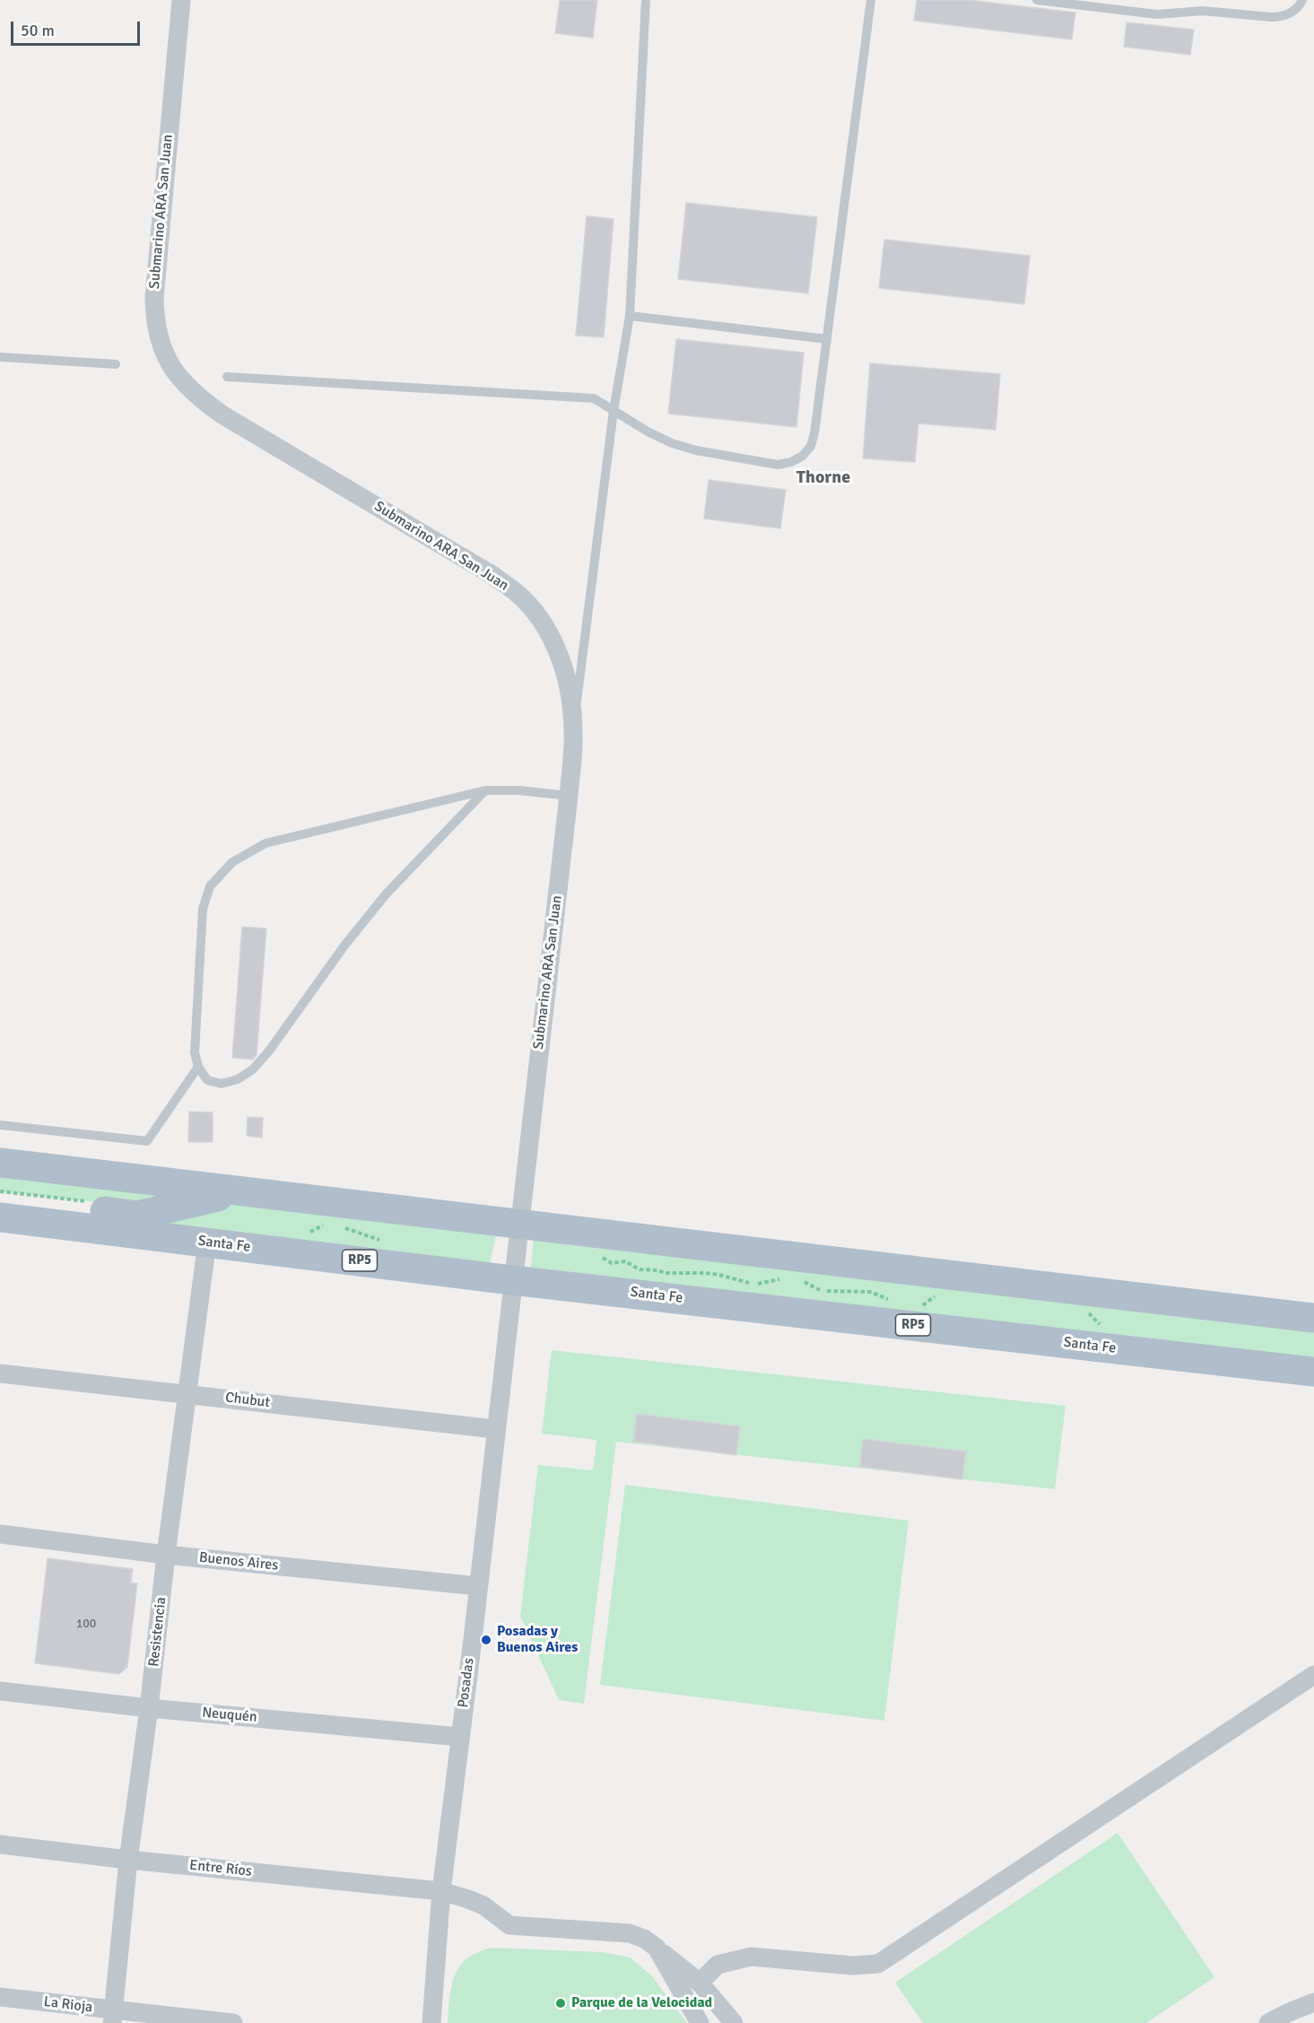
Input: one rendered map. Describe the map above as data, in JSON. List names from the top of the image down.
{
  "streets": {
    "main road": ["Santa Fe", "RP5"],
    "street": [
      "Submarino ARA San Juan",
      "Chubut",
      "Buenos Aires",
      "Resistencia",
      "Posadas",
      "Neuquén",
      "Entre Ríos",
      "La Rioja"
    ]
  },
  "crossings": [
    ["Submarino ARA San Juan", "Santa Fe"],
    ["Submarino ARA San Juan", "Posadas"],
    ["Santa Fe", "Resistencia"],
    ["Santa Fe", "Posadas"],
    ["Chubut", "Resistencia"],
    ["Chubut", "Posadas"],
    ["Buenos Aires", "Resistencia"],
    ["Buenos Aires", "Posadas"],
    ["Resistencia", "Neuquén"],
    ["Resistencia", "Entre Ríos"],
    ["Resistencia", "La Rioja"],
    ["Posadas", "Neuquén"],
    ["Posadas", "Entre Ríos"]
  ],
  "districts": ["Thorne"],
  "places": ["Posadas y Buenos Aires", "Parque de la Velocidad"],
  "house_numbers": ["100"],
  "scale_bar": "50 m"
}
